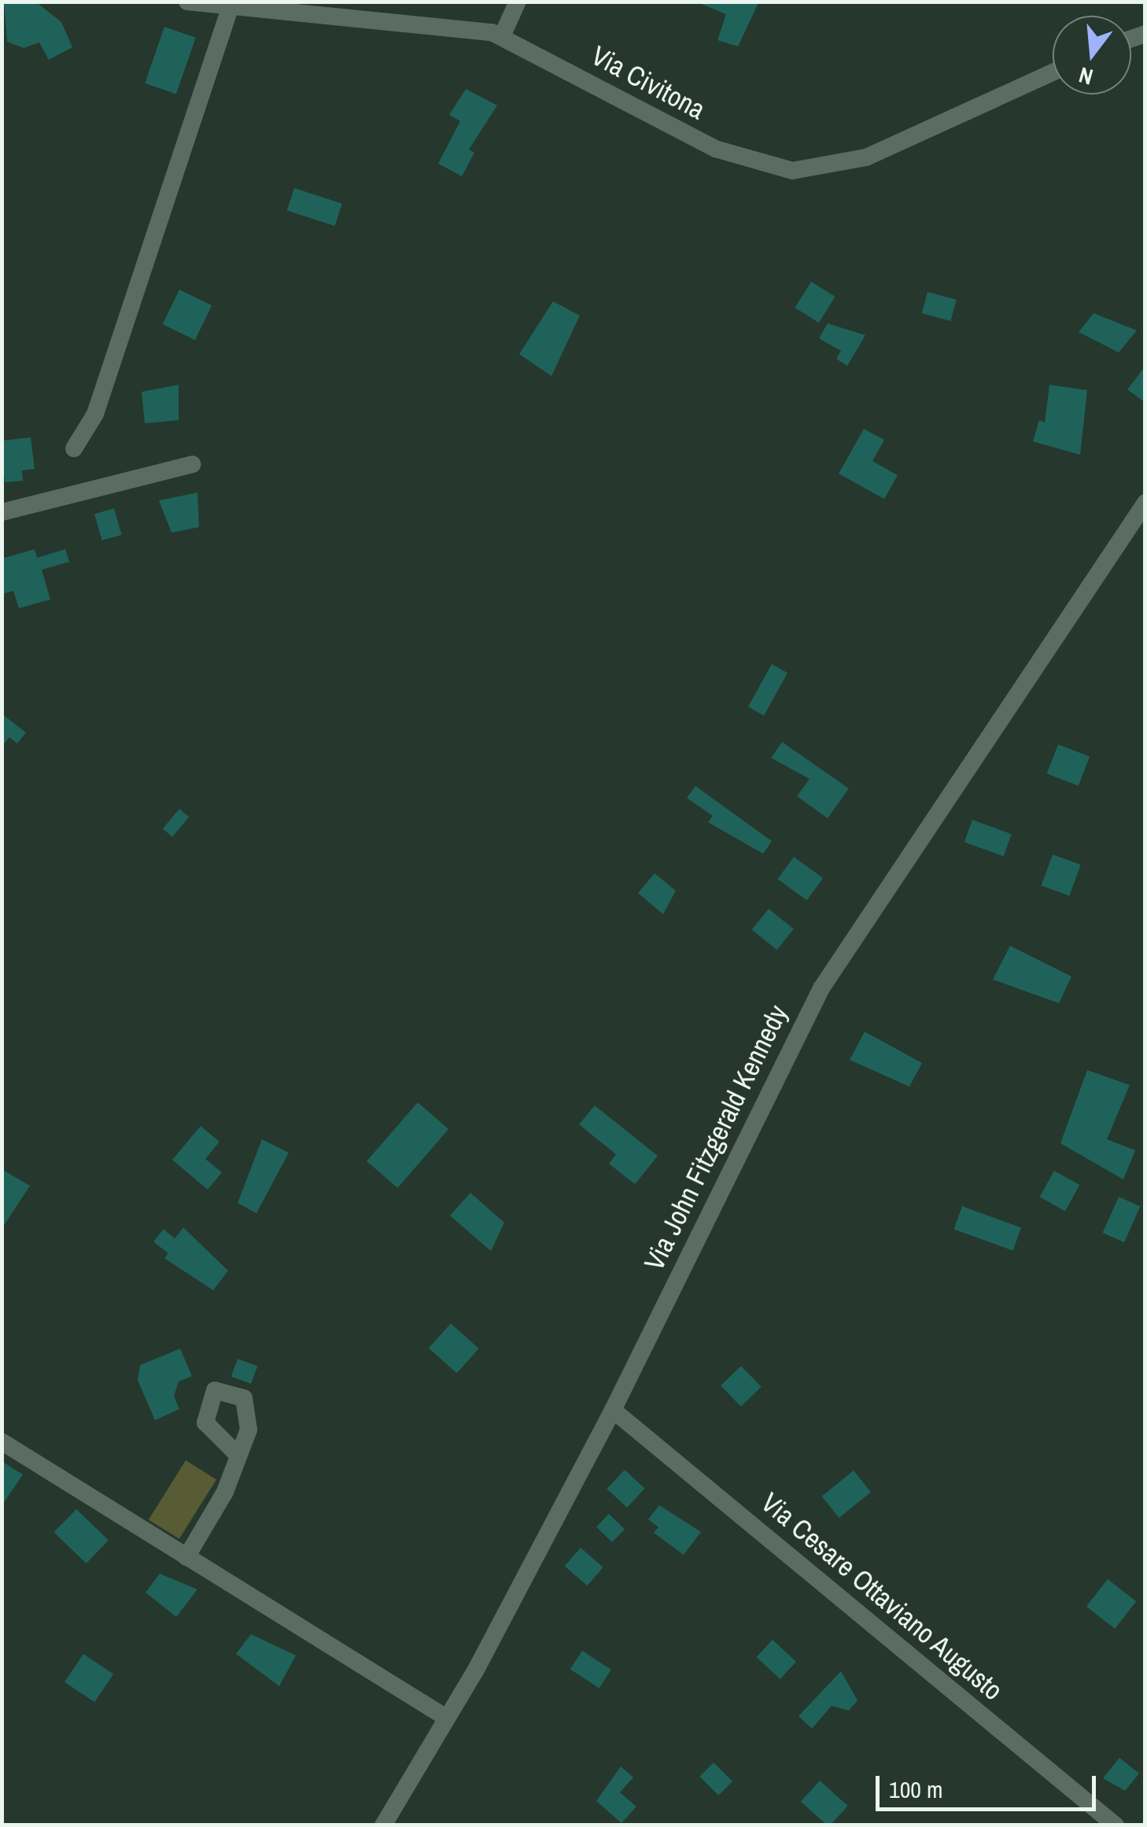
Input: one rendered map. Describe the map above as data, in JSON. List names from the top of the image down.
{
  "streets": {
    "street": ["Via Civitona", "Via John Fitzgerald Kennedy", "Via Cesare Ottaviano Augusto"]
  },
  "crossings": [
    ["Via John Fitzgerald Kennedy", "Via Cesare Ottaviano Augusto"]
  ],
  "scale_bar": "100 m",
  "north": "bottom"
}
